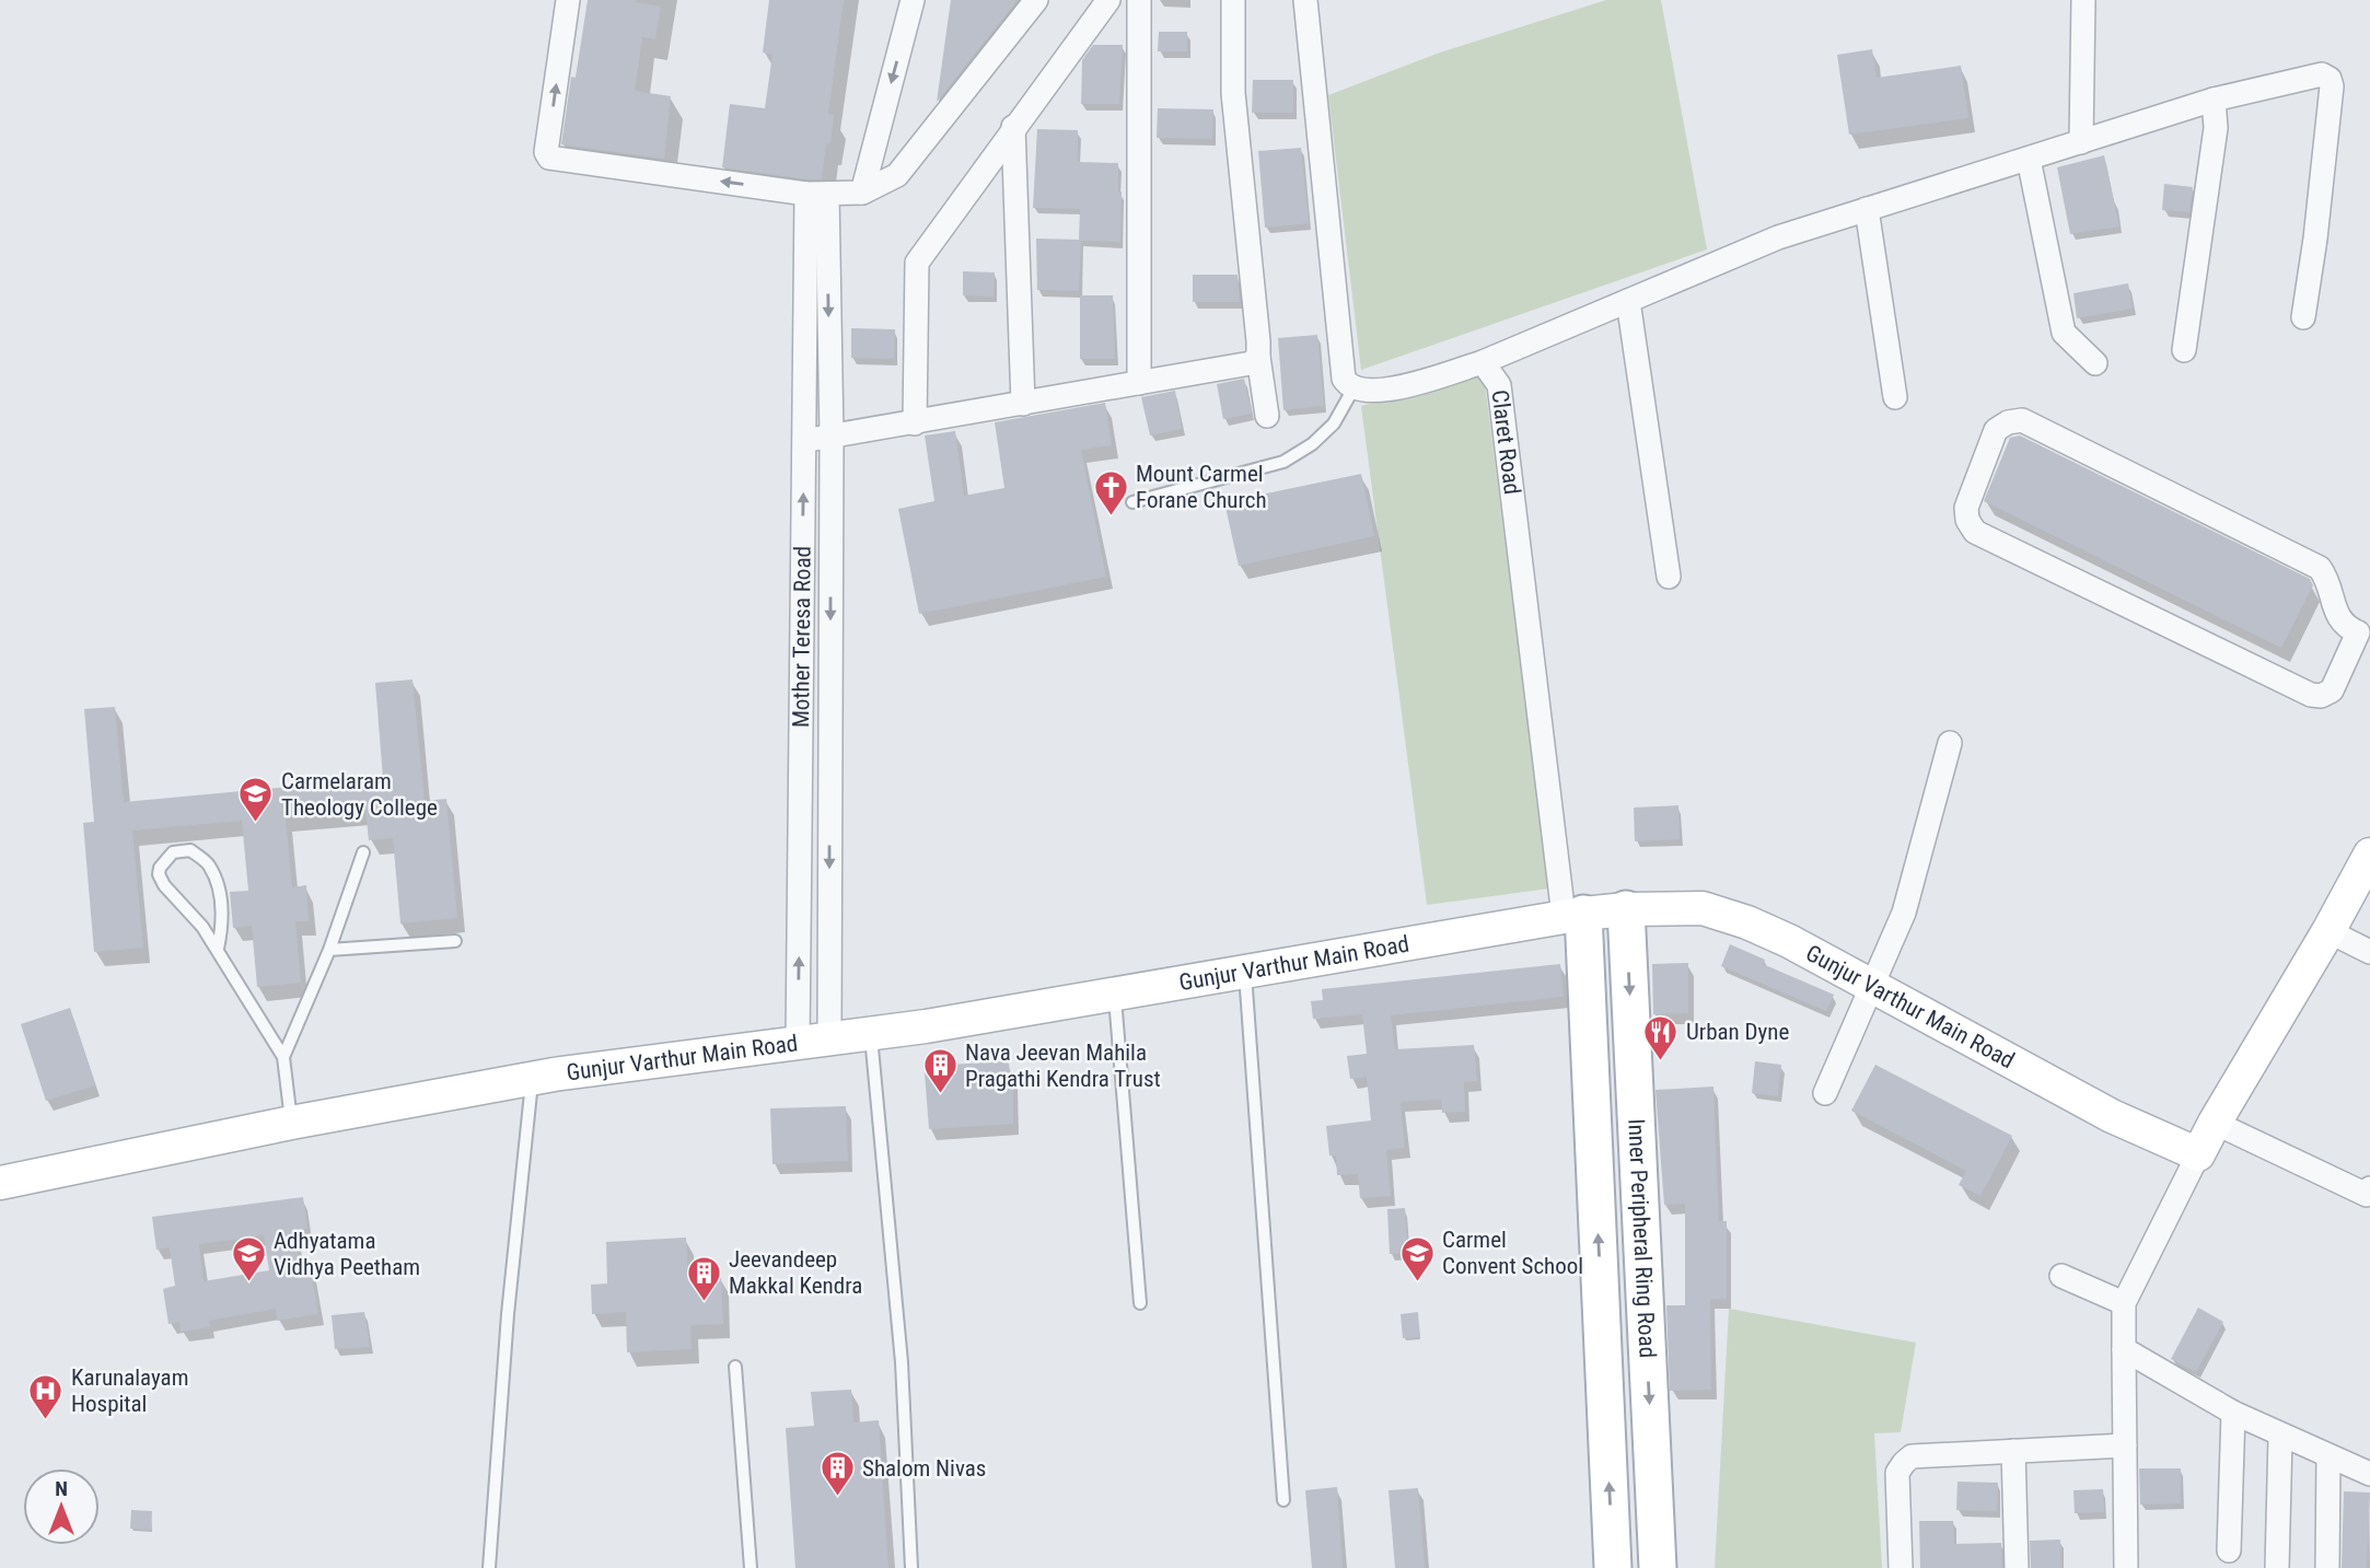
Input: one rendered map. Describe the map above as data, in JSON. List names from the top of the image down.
{
  "streets": {
    "main road": ["Gunjur Varthur Main Road", "Inner Peripheral Ring Road"],
    "street": ["Claret Road", "Mother Teresa Road"]
  },
  "crossings": [
    ["Claret Road", "Gunjur Varthur Main Road"],
    ["Claret Road", "Inner Peripheral Ring Road"],
    ["Mother Teresa Road", "Gunjur Varthur Main Road"],
    ["Gunjur Varthur Main Road", "Inner Peripheral Ring Road"]
  ],
  "places": {
    "church": ["Mount Carmel Forane Church"],
    "school or university": ["Carmelaram Theology College", "Carmel Convent School", "Adhyatama Vidhya Peetham"],
    "restaurant": ["Urban Dyne"],
    "building": ["Nava Jeevan Mahila Pragathi Kendra Trust", "Jeevandeep Makkal Kendra", "Shalom Nivas"],
    "hospital": ["Karunalayam Hospital"]
  },
  "north": "top"
}
